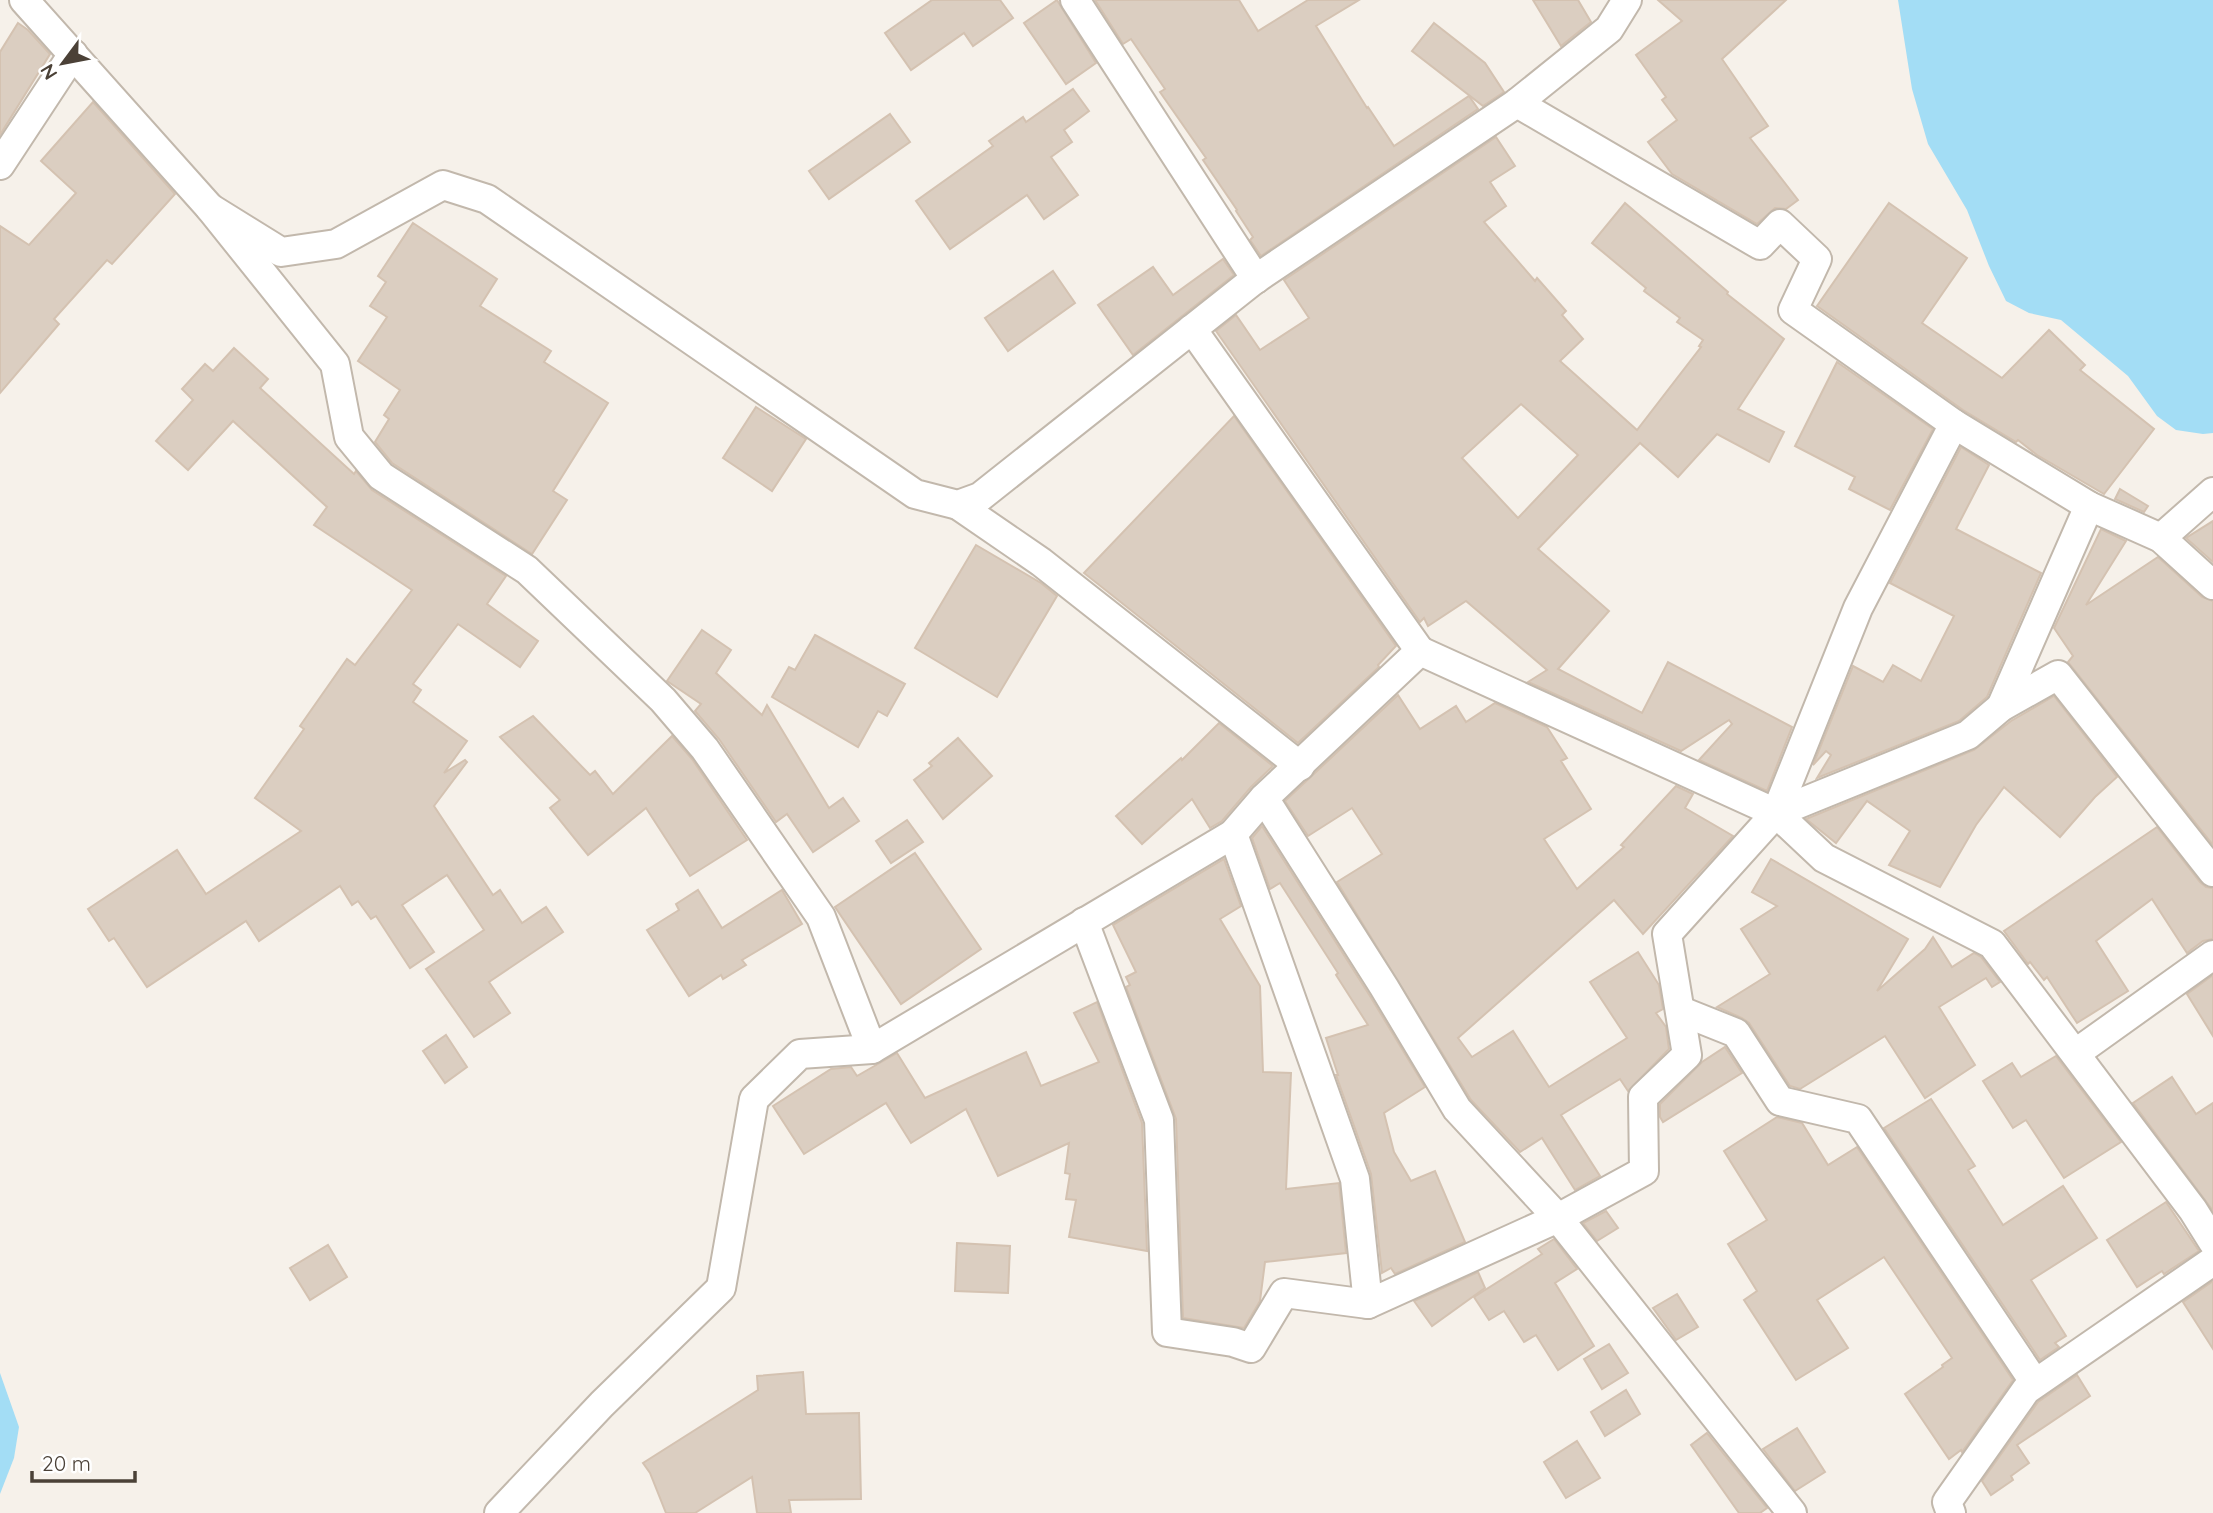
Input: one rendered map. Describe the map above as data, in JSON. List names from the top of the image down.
{
  "scale_bar": "20 m",
  "north": "bottom left"
}
